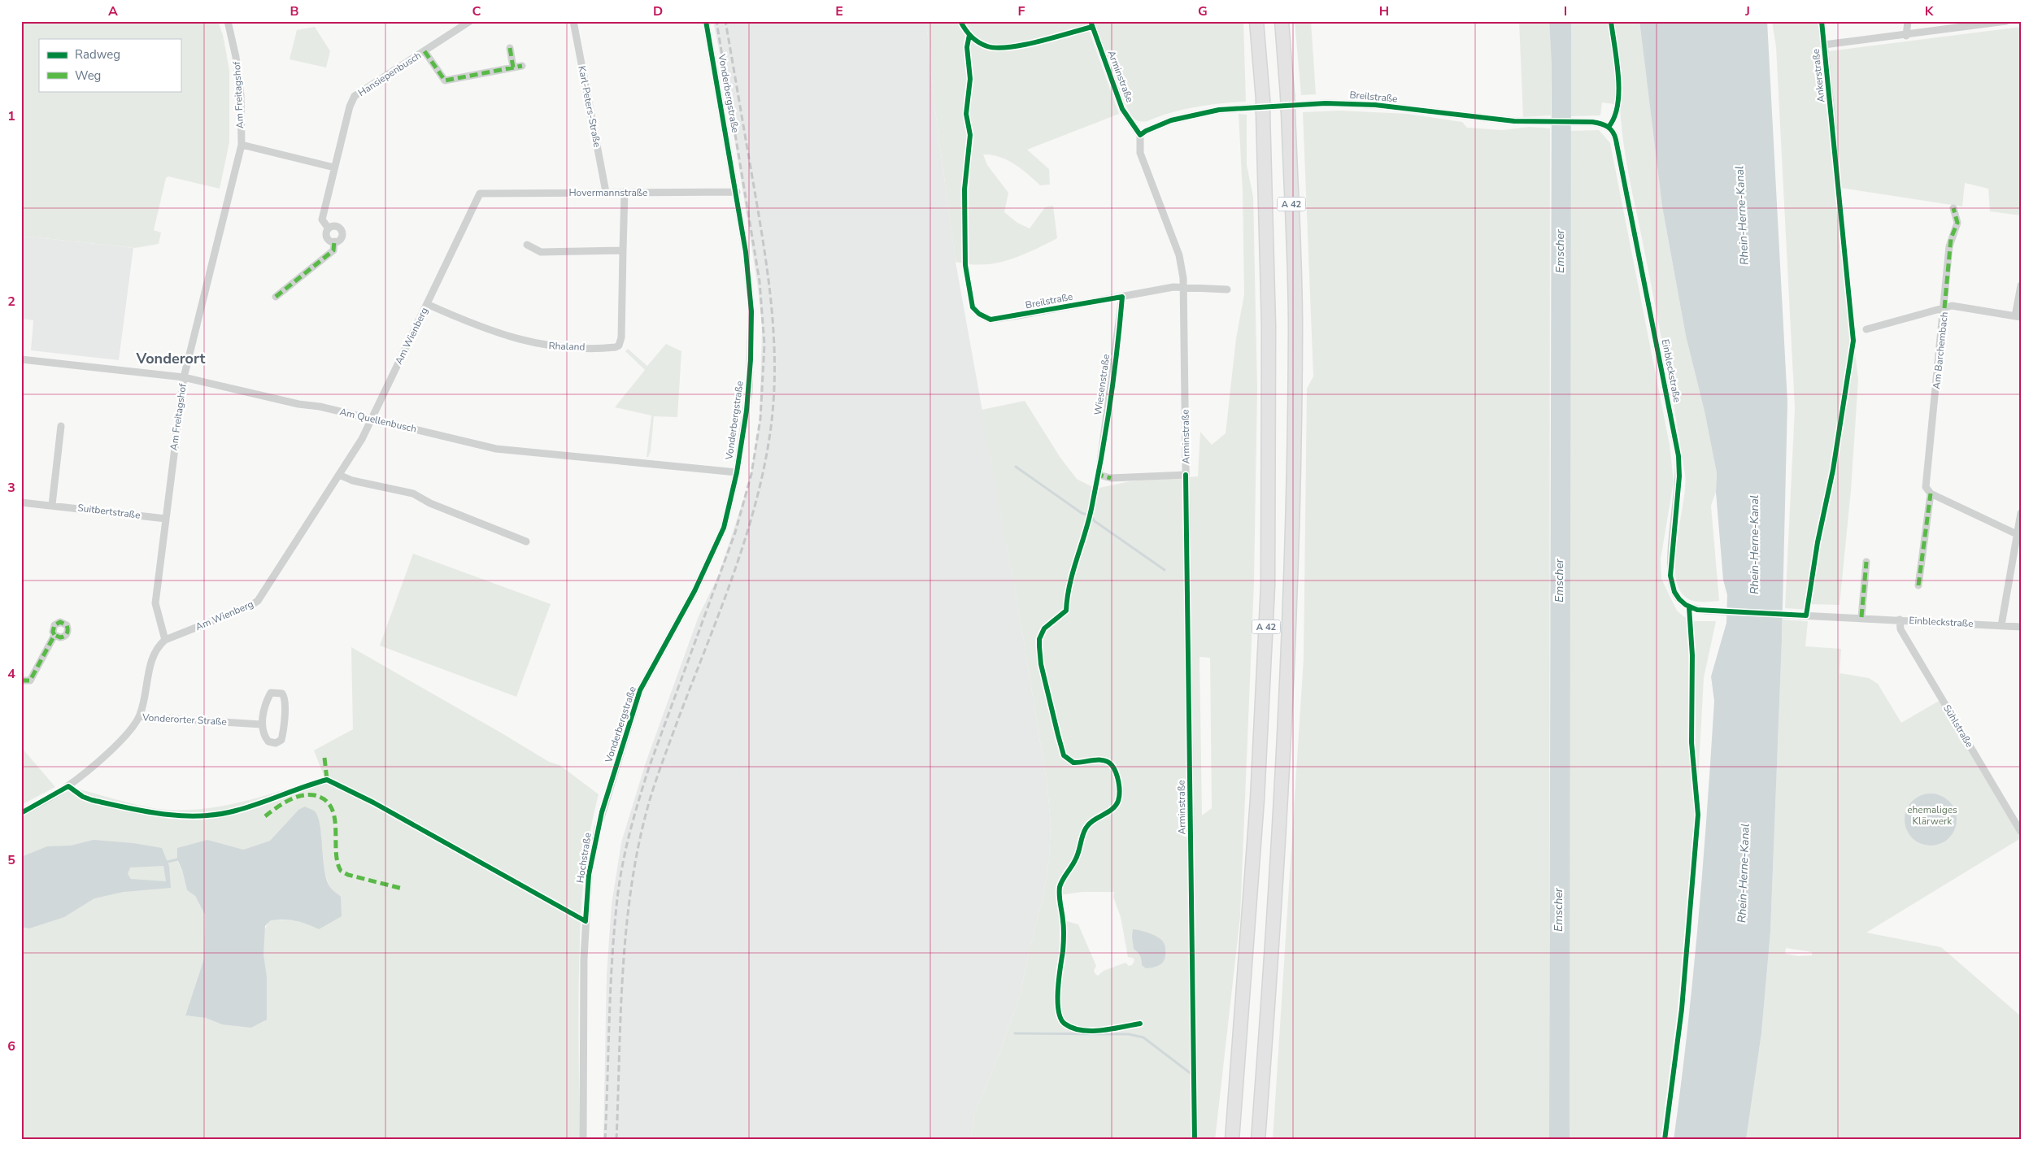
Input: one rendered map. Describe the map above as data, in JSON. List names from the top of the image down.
{
  "streets": {
    "highway": ["A 42"],
    "street": [
      "Hansiepenbusch",
      "Ankerstraße",
      "Arminstraße",
      "Vonderbergstraße",
      "Am Freitagshof",
      "Breilstraße",
      "Karl-Peters-Straße",
      "Hovermannstraße",
      "Am Wienberg",
      "Rhaland",
      "Am Barchembach",
      "Einbleckstraße",
      "Wiesenstraße",
      "Am Quellenbusch",
      "Suitbertstraße",
      "Vonderorter Straße",
      "Sühlstraße",
      "Hochstraße"
    ]
  },
  "crossings": [
    ["Arminstraße", "Breilstraße"],
    ["Arminstraße", "Wiesenstraße"],
    ["Vonderbergstraße", "Hovermannstraße"],
    ["Vonderbergstraße", "Am Quellenbusch"],
    ["Vonderbergstraße", "Hochstraße"],
    ["Am Freitagshof", "Am Wienberg"],
    ["Am Freitagshof", "Am Quellenbusch"],
    ["Am Freitagshof", "Suitbertstraße"],
    ["Breilstraße", "Einbleckstraße"],
    ["Breilstraße", "Wiesenstraße"],
    ["Karl-Peters-Straße", "Hovermannstraße"],
    ["Hovermannstraße", "Am Wienberg"],
    ["Hovermannstraße", "Rhaland"],
    ["Am Wienberg", "Rhaland"],
    ["Am Wienberg", "Am Quellenbusch"],
    ["Einbleckstraße", "Sühlstraße"]
  ],
  "districts": ["Vonderort"],
  "water": ["Rhein-Herne-Kanal", "Emscher"],
  "parks": ["ehemaliges Klärwerk"],
  "legend": ["Radweg", "Weg"],
  "grid": {
    "columns": [
      "A",
      "B",
      "C",
      "D",
      "E",
      "F",
      "G",
      "H",
      "I",
      "J",
      "K"
    ],
    "rows": [
      "1",
      "2",
      "3",
      "4",
      "5",
      "6"
    ]
  }
}
